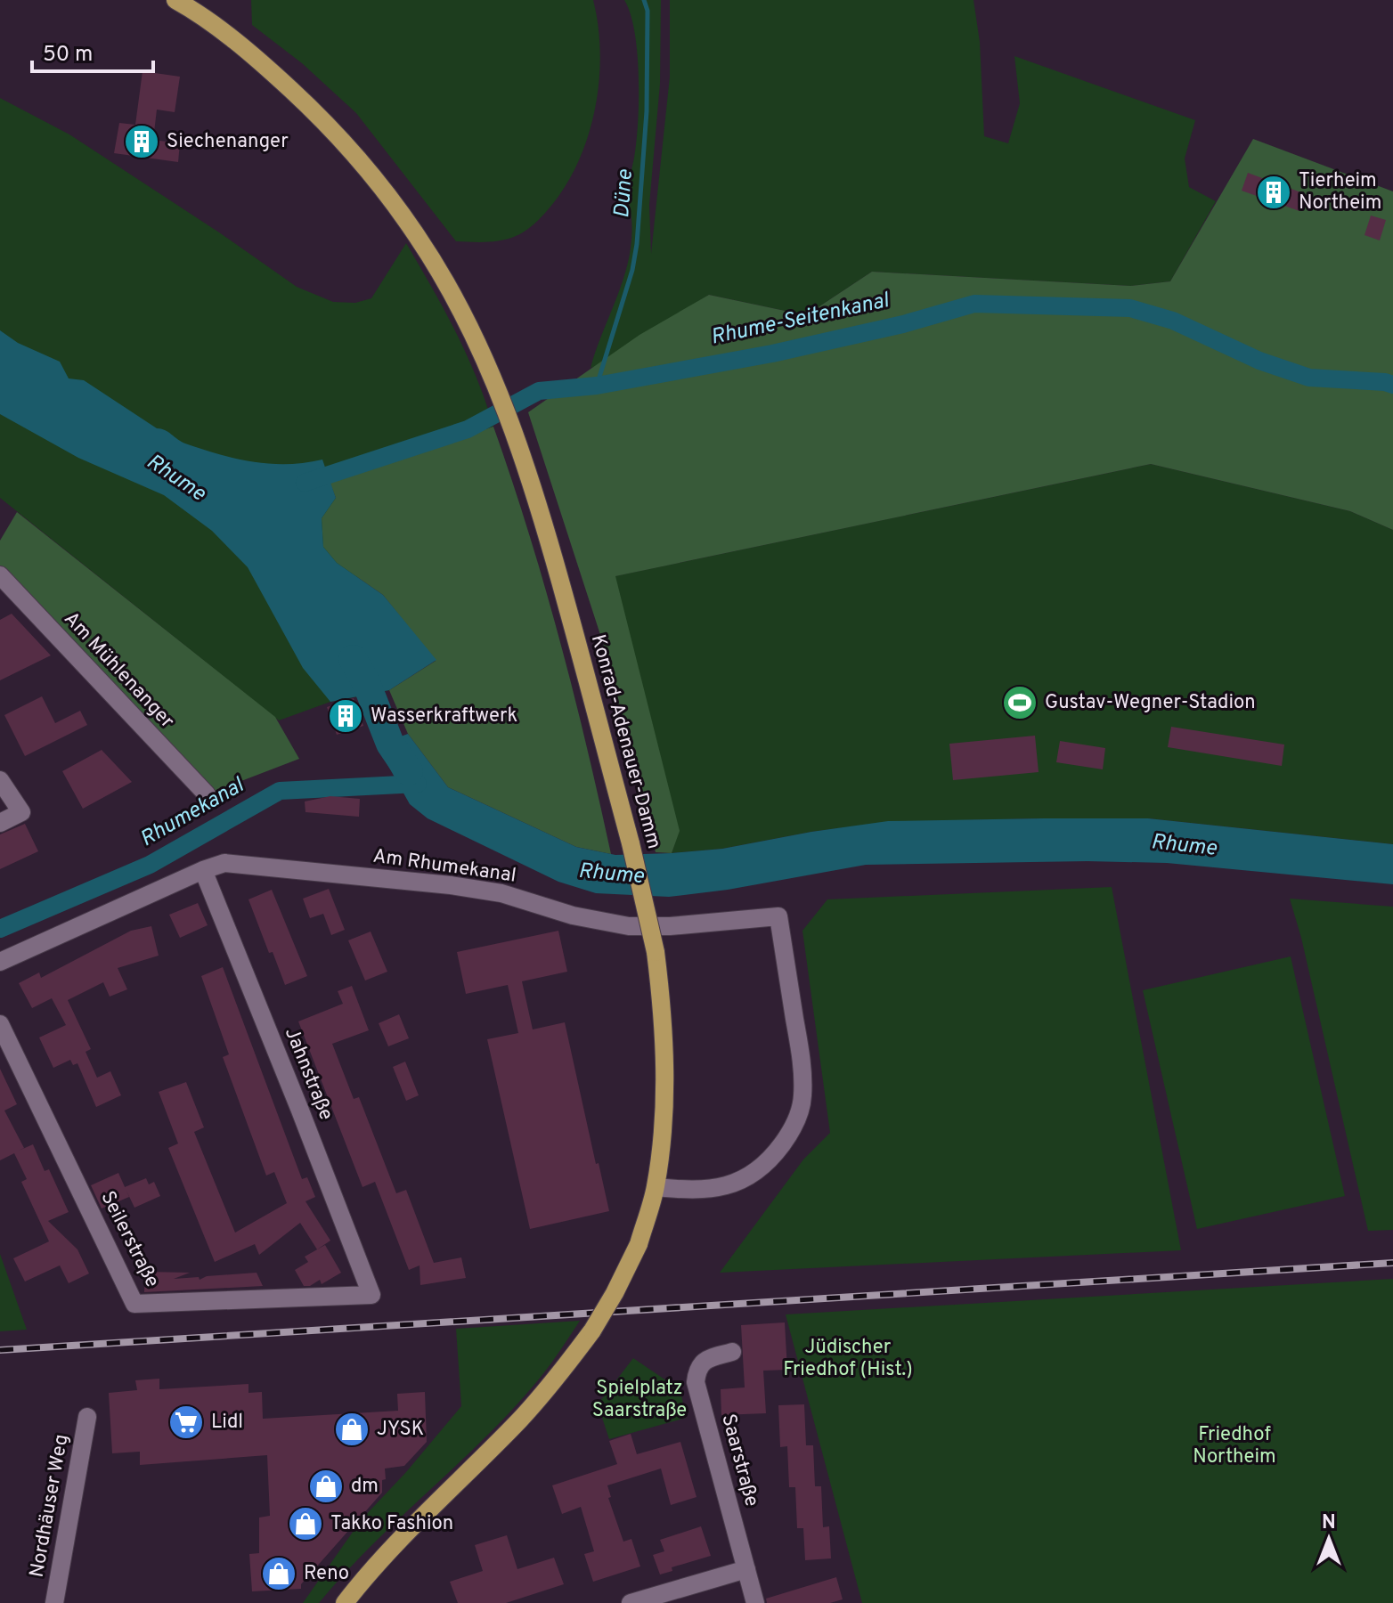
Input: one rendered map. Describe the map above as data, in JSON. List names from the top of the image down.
{
  "streets": {
    "main road": ["Konrad-Adenauer-Damm"],
    "street": [
      "Am Mühlenanger",
      "Am Rhumekanal",
      "Jahnstraße",
      "Seilerstraße",
      "Saarstraße",
      "Nordhäuser Weg"
    ]
  },
  "crossings": [
    ["Konrad-Adenauer-Damm", "Am Rhumekanal"],
    ["Am Rhumekanal", "Jahnstraße"],
    ["Jahnstraße", "Seilerstraße"]
  ],
  "water": [
    "Düne",
    "Rhume-Seitenkanal",
    "Rhume",
    "Rhumekanal"
  ],
  "parks": ["Jüdischer Friedhof (Hist.)", "Spielplatz Saarstraße", "Friedhof Northeim"],
  "places": {
    "building": ["Siechenanger", "Tierheim Northeim", "Wasserkraftwerk"],
    "sports": ["Gustav-Wegner-Stadion"],
    "supermarket": ["Lidl"],
    "shop": [
      "JYSK",
      "dm",
      "Takko Fashion",
      "Reno"
    ]
  },
  "scale_bar": "50 m",
  "north": "top"
}
